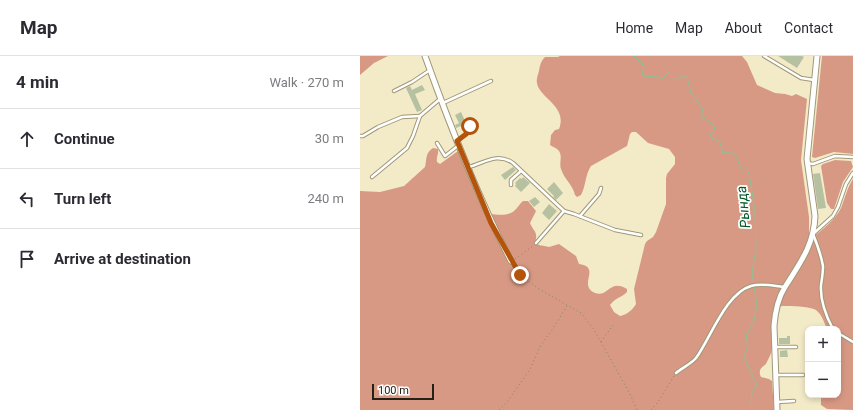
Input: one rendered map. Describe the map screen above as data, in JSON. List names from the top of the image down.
{
  "water": ["Рында"],
  "scale_bar": "100 m",
  "page": {
    "header": "Map",
    "nav": [
      "Home",
      "Map",
      "About",
      "Contact"
    ],
    "heading": ["4 min", "Walk · 270 m"],
    "list": [
      ["Continue", "30 m"],
      ["Turn left", "240 m"],
      "Arrive at destination"
    ],
    "map_buttons": ["+", "−"],
    "scale": "100 m"
  }
}
